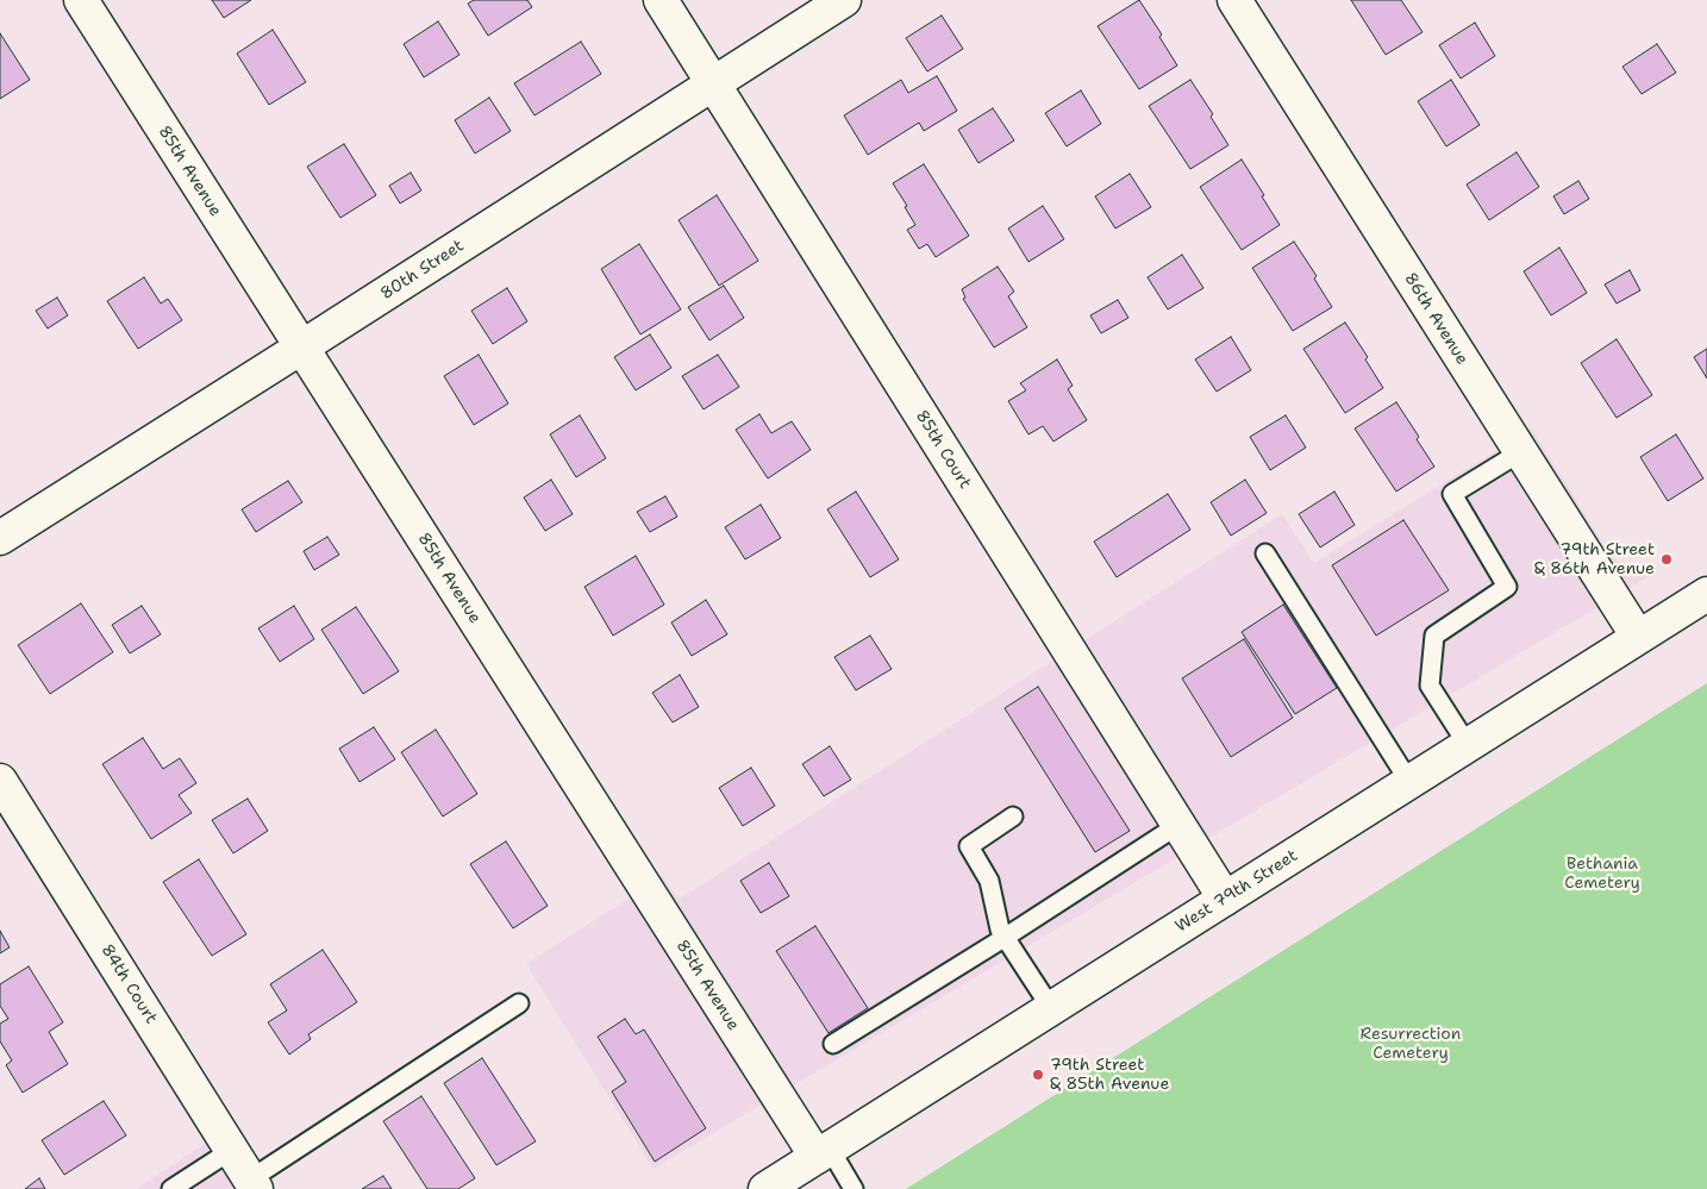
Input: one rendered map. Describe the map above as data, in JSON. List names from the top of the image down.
{
  "streets": {
    "street": [
      "85th Avenue",
      "80th Street",
      "86th Avenue",
      "85th Court",
      "West 79th Street",
      "84th Court"
    ]
  },
  "crossings": [
    ["85th Avenue", "80th Street"],
    ["85th Avenue", "West 79th Street"],
    ["80th Street", "85th Court"],
    ["86th Avenue", "West 79th Street"],
    ["85th Court", "West 79th Street"]
  ],
  "parks": ["Bethania Cemetery", "Resurrection Cemetery"],
  "places": ["79th Street & 86th Avenue", "79th Street & 85th Avenue"]
}
